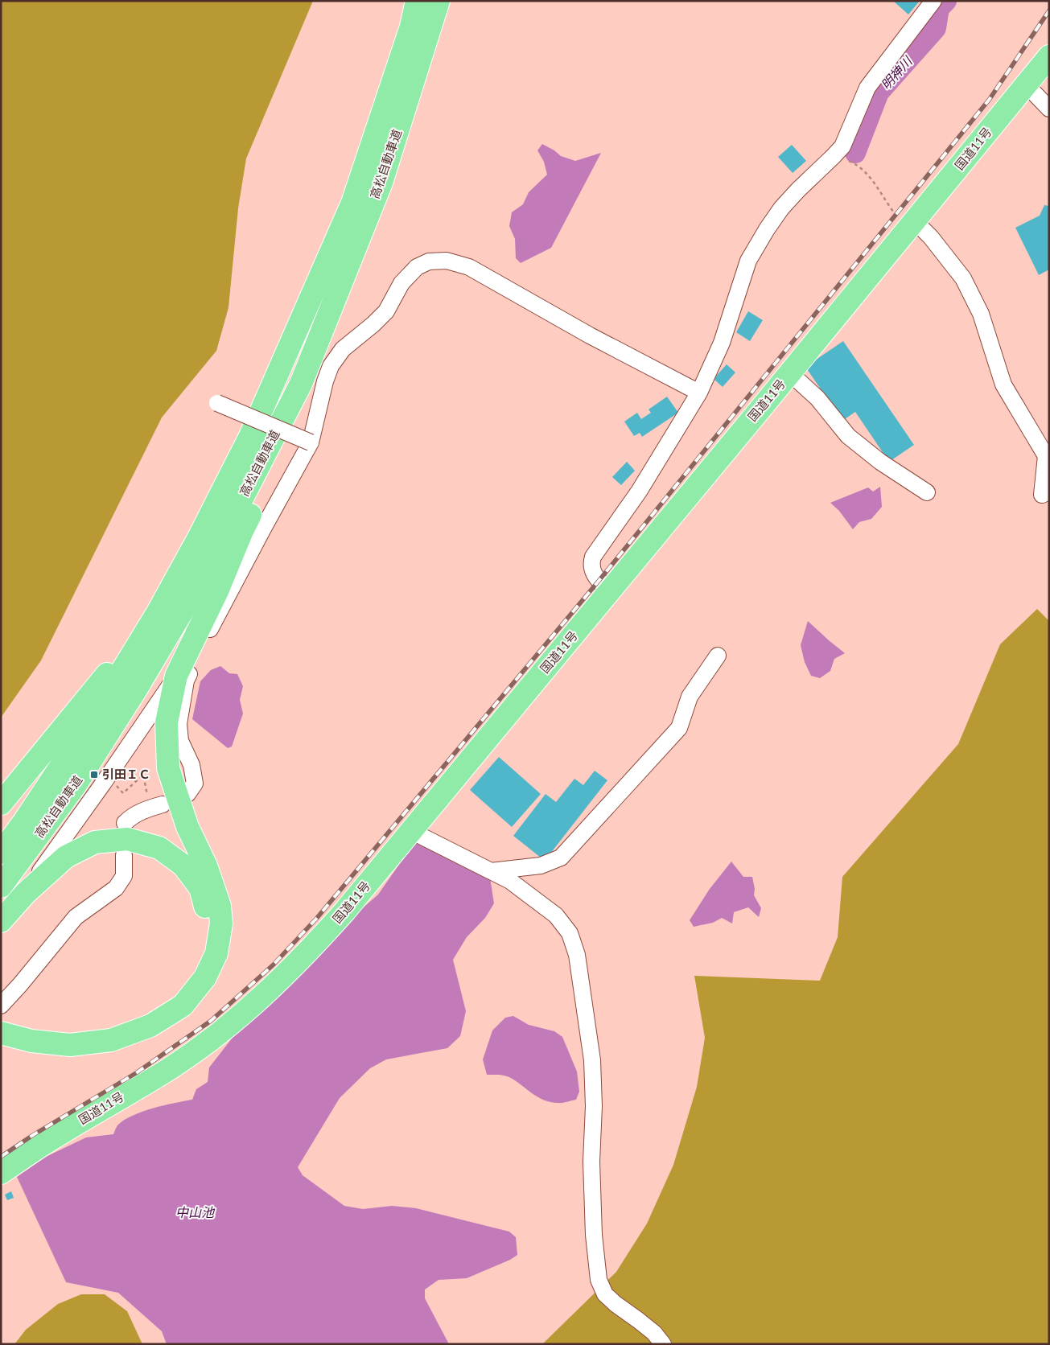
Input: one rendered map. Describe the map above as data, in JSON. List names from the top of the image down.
{
  "streets": {
    "highway": ["国道11号", "高松自動車道"]
  },
  "water": ["明神川", "中山池"],
  "places": {
    "transit": ["引田ＩＣ"]
  }
}
